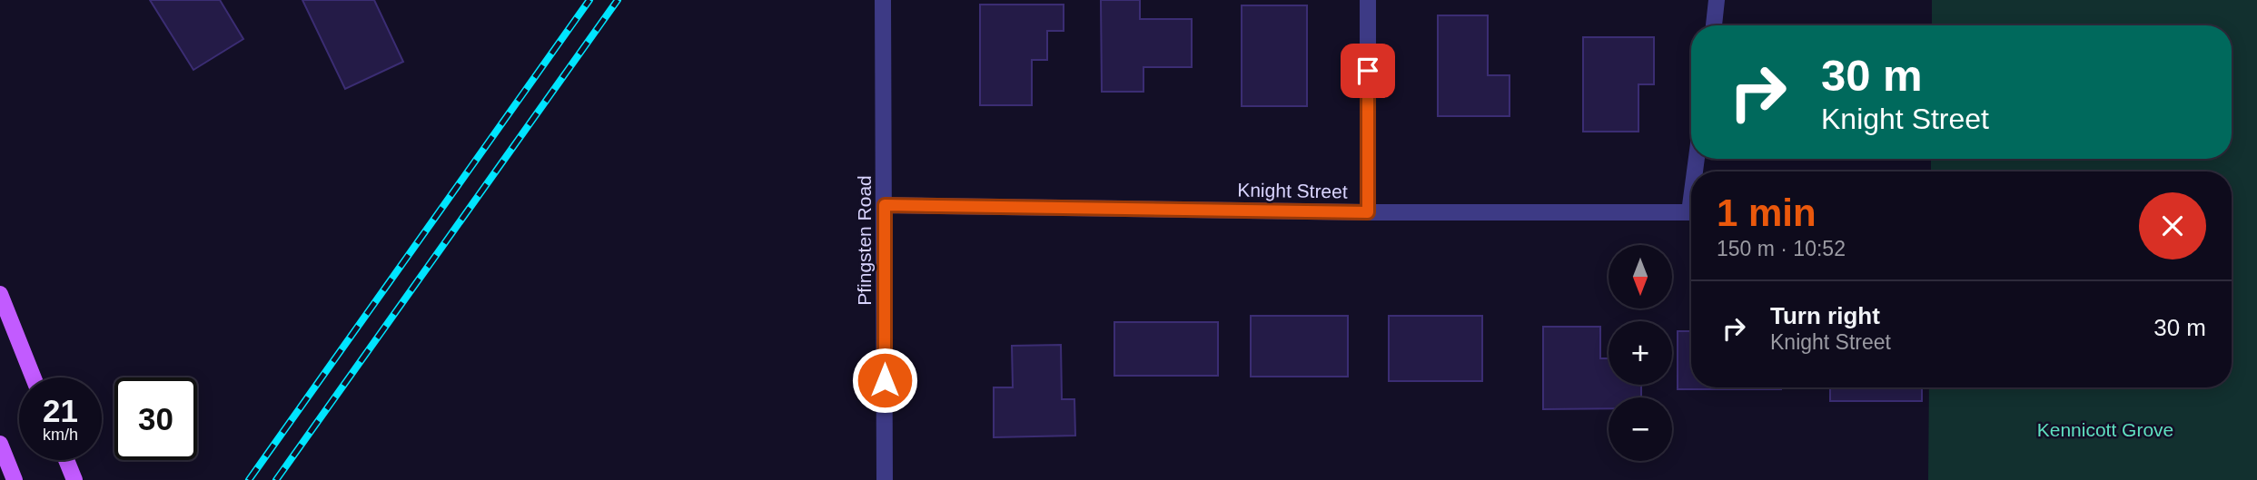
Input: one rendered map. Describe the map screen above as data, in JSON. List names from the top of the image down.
{
  "streets": {
    "street": ["Knight Street", "Pfingsten Road"]
  },
  "crossings": [
    ["Knight Street", "Pfingsten Road"]
  ],
  "parks": ["Kennicott Grove"],
  "north": "bottom",
  "page": {
    "turn": ["30 m", "Knight Street"],
    "heading": ["1 min", "150 m · 10:52"],
    "map_buttons": ["+", "−"],
    "list": [
      {
        "name": "Turn right",
        "note": "Knight Street",
        "value": "30 m"
      }
    ],
    "speed": "21 km/h",
    "limit": "30"
  }
}
